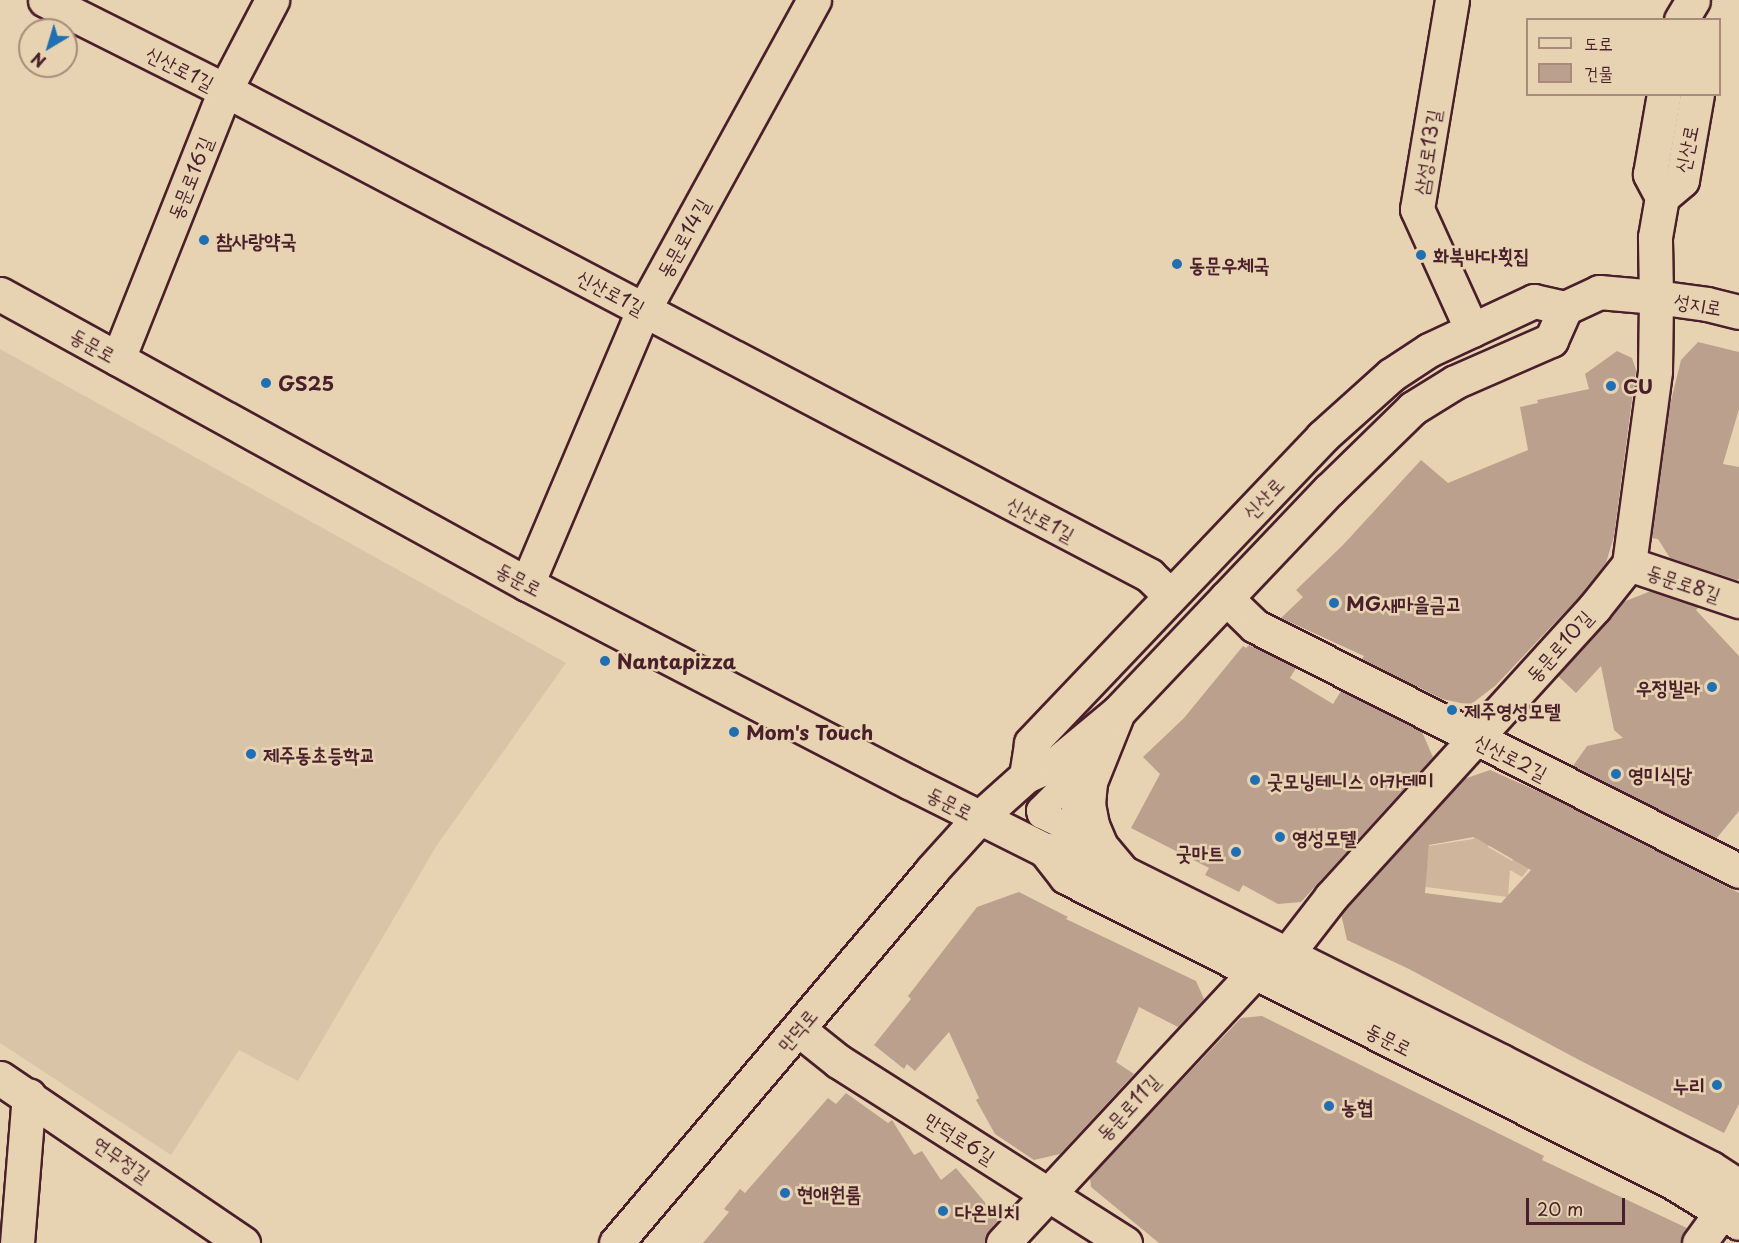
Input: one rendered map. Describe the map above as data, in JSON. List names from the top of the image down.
{
  "streets": {
    "street": [
      "신산로1길",
      "신산로",
      "삼성로13길",
      "동문로16길",
      "동문로14길",
      "성지로",
      "동문로",
      "동문로8길",
      "동문로10길",
      "신산로2길",
      "만덕로",
      "동문로11길",
      "만덕로6길",
      "연무정길"
    ]
  },
  "crossings": [
    ["신산로1길", "신산로"],
    ["신산로1길", "동문로16길"],
    ["신산로1길", "동문로14길"],
    ["신산로", "삼성로13길"],
    ["신산로", "성지로"],
    ["동문로16길", "동문로"],
    ["동문로14길", "동문로"],
    ["동문로", "동문로10길"],
    ["동문로", "만덕로"],
    ["동문로", "동문로11길"],
    ["동문로8길", "동문로10길"],
    ["동문로10길", "신산로2길"],
    ["만덕로", "만덕로6길"],
    ["동문로11길", "만덕로6길"]
  ],
  "places": [
    "참사랑약국",
    "화북바다횟집",
    "동문우체국",
    "GS25",
    "CU",
    "MG새마을금고",
    "Nantapizza",
    "우정빌라",
    "제주영성모텔",
    "Mom's Touch",
    "제주동초등학교",
    "영미식당",
    "굿모닝테니스 아카데미",
    "영성모텔",
    "굿마트",
    "누리",
    "농협",
    "현애원룸",
    "다온비치"
  ],
  "legend": ["도로", "건물"],
  "scale_bar": "20 m",
  "north": "bottom left"
}
